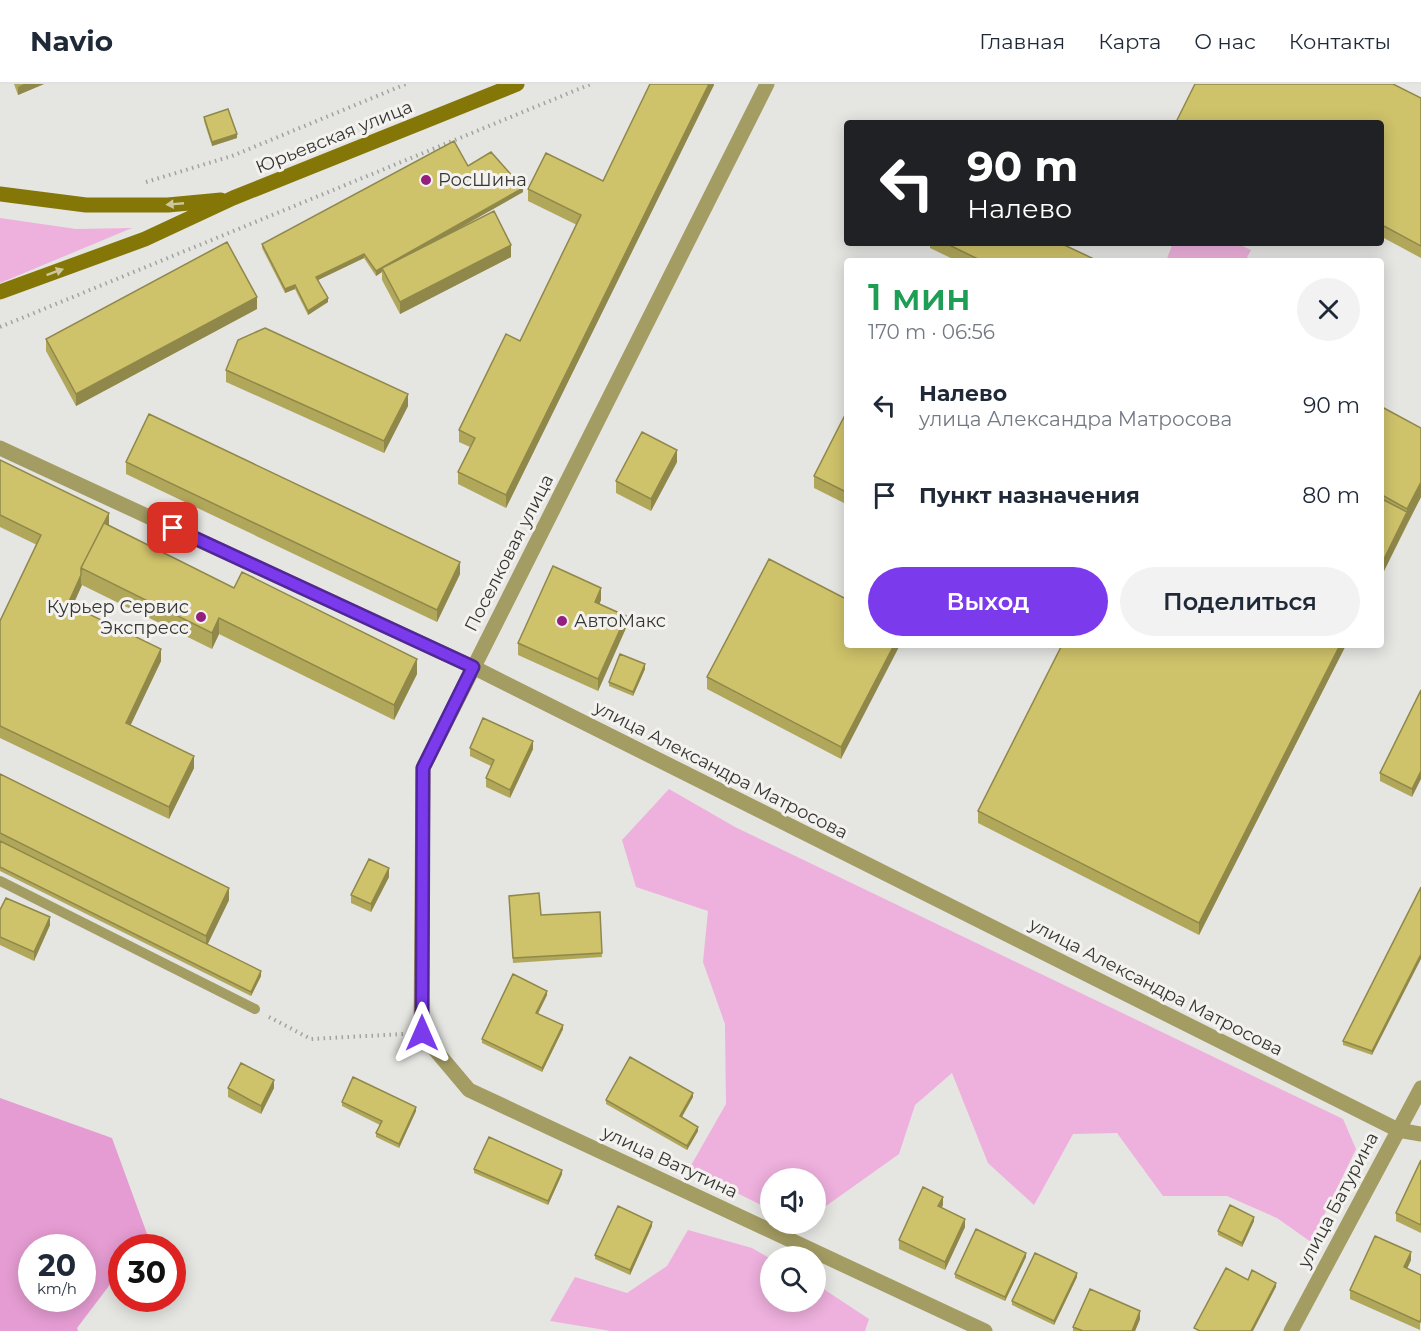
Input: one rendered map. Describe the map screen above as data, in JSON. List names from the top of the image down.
{
  "streets": {
    "main road": ["Юрьевская улица"],
    "street": [
      "Поселковая улица",
      "улица Александра Матросова",
      "улица Ватутина",
      "улица Батурина"
    ]
  },
  "crossings": [
    ["Поселковая улица", "улица Александра Матросова"],
    ["Поселковая улица", "улица Ватутина"],
    ["улица Александра Матросова", "улица Батурина"]
  ],
  "places": ["РосШина", "Курьер Сервис Экспресс", "АвтоМакс"],
  "page": {
    "header": "Navio",
    "nav": [
      "Главная",
      "Карта",
      "О нас",
      "Контакты"
    ],
    "turn": ["90 m", "Налево"],
    "heading": ["1 мин", "170 m · 06:56"],
    "list": [
      {
        "name": "Налево",
        "note": "улица Александра Матросова",
        "value": "90 m"
      },
      {
        "name": "Пункт назначения",
        "value": "80 m"
      }
    ],
    "buttons": ["Выход", "Поделиться"],
    "speed": "20 km/h",
    "limit": "30"
  }
}
